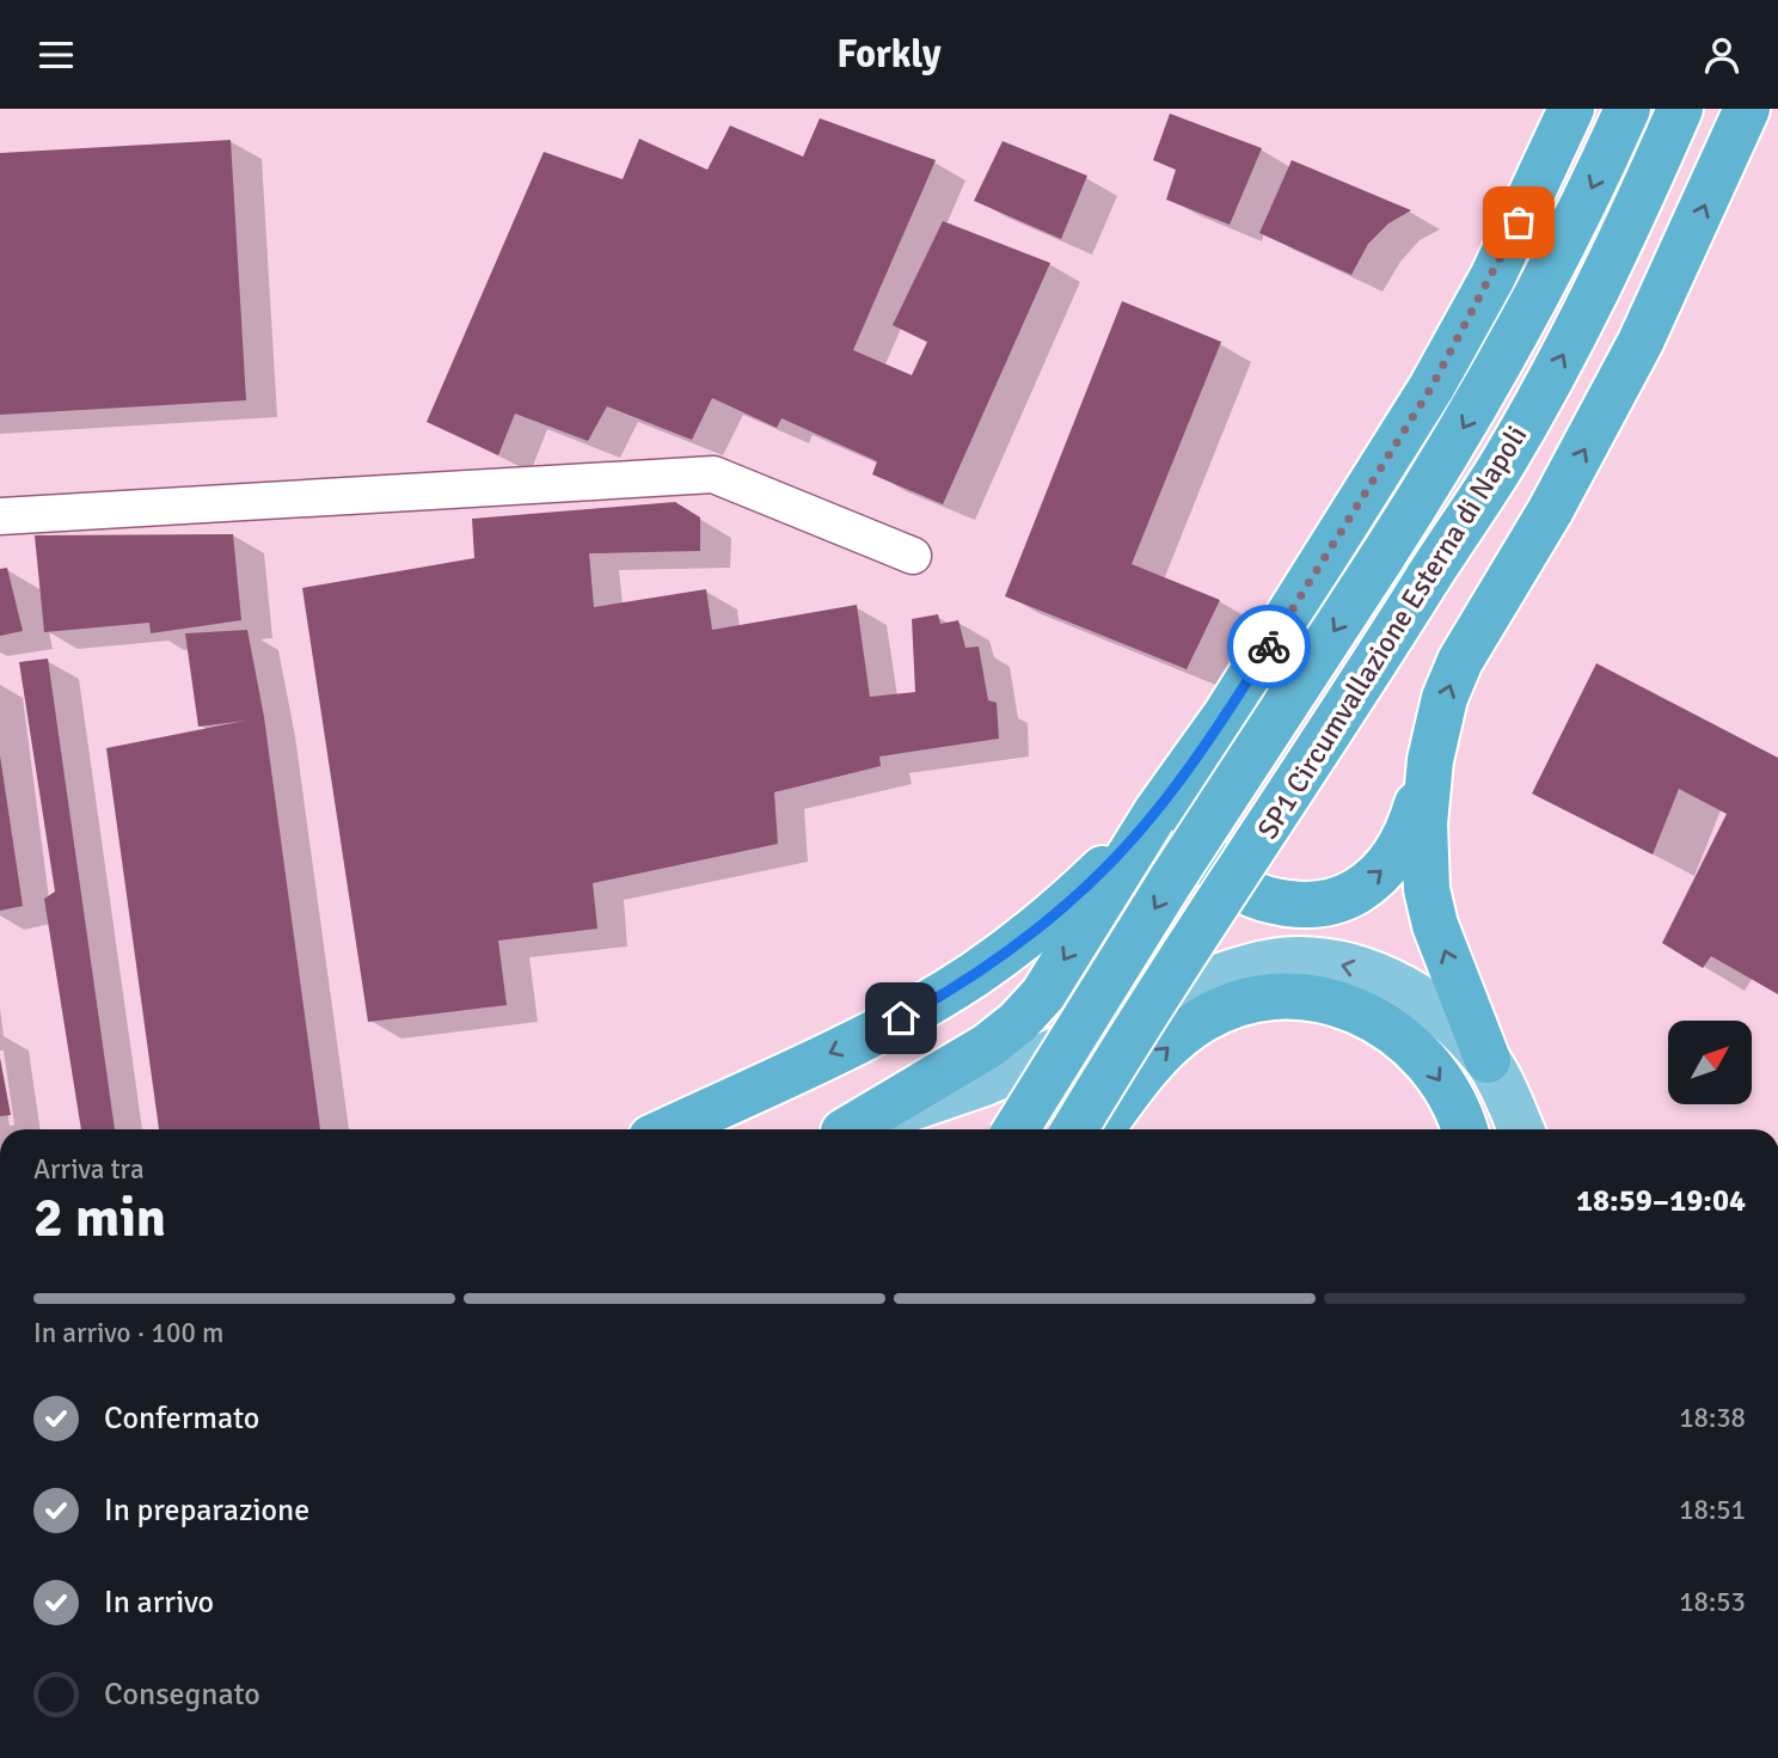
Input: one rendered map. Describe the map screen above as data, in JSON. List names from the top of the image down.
{
  "streets": {
    "highway": ["SP1 Circumvallazione Esterna di Napoli"]
  },
  "north": "top right",
  "page": {
    "header": "Forkly",
    "heading": ["2 min", "Arriva tra", "18:59–19:04"],
    "bar": "In arrivo · 100 m",
    "list": [
      ["Confermato", "18:38"],
      ["In preparazione", "18:51"],
      ["In arrivo", "18:53"],
      "Consegnato"
    ]
  }
}
